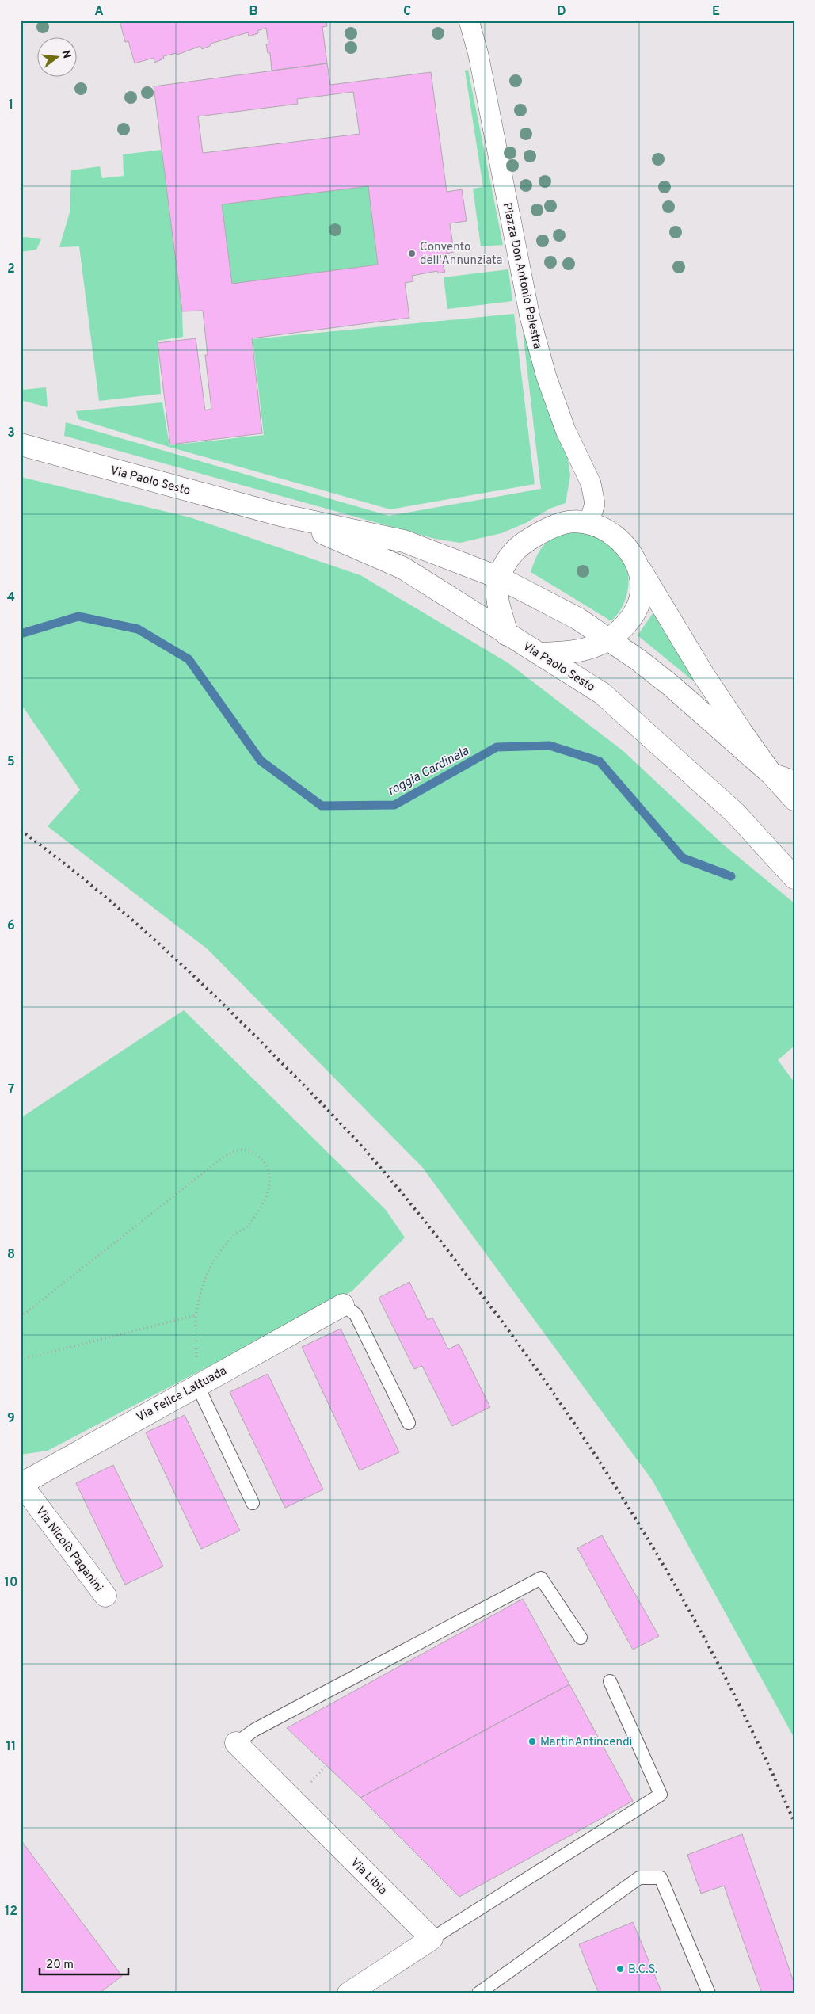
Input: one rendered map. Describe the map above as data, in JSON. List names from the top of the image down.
{
  "streets": {
    "street": [
      "Piazza Don Antonio Palestra",
      "Via Paolo Sesto",
      "Via Felice Lattuada",
      "Via Nicolò Paganini",
      "Via Libia"
    ]
  },
  "crossings": [
    ["Piazza Don Antonio Palestra", "Via Paolo Sesto"],
    ["Via Felice Lattuada", "Via Nicolò Paganini"]
  ],
  "water": ["roggia Cardinala"],
  "places": ["Convento dell'Annunziata", "MartinAntincendi", "B.C.S."],
  "scale_bar": "20 m",
  "north": "right",
  "grid": {
    "columns": [
      "A",
      "B",
      "C",
      "D",
      "E"
    ],
    "rows": [
      "1",
      "2",
      "3",
      "4",
      "5",
      "6",
      "7",
      "8",
      "9",
      "10",
      "11",
      "12"
    ]
  }
}
